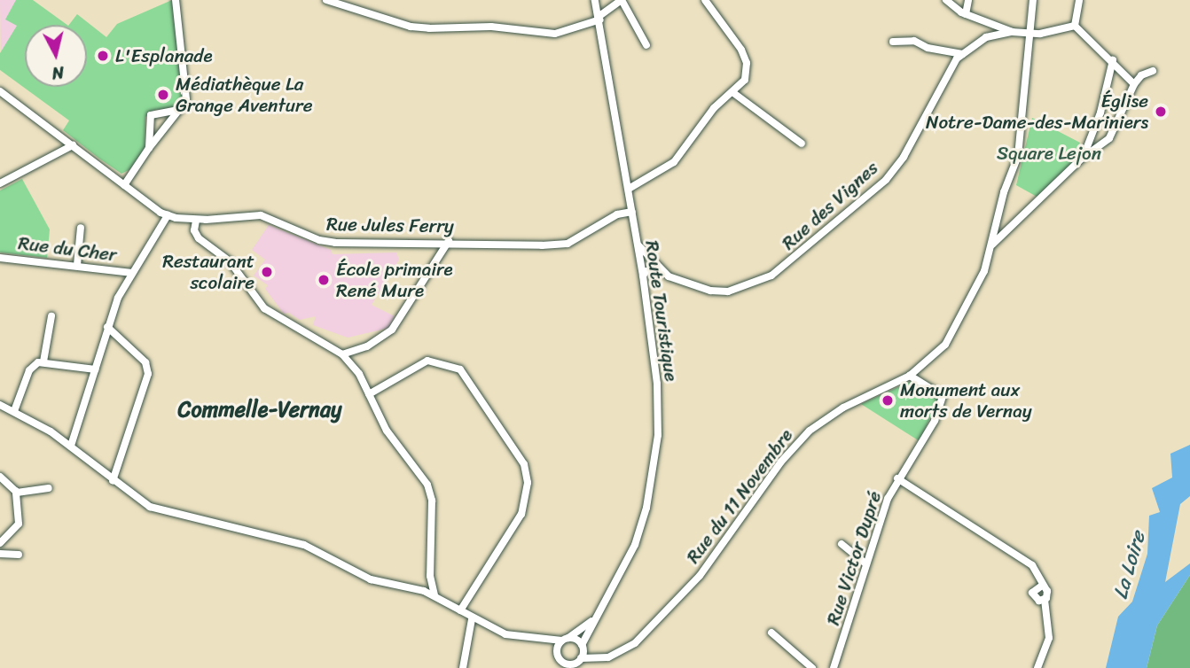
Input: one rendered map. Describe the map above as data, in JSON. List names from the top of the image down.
{
  "streets": {
    "street": [
      "Rue des Vignes",
      "Rue Jules Ferry",
      "Rue du Cher",
      "Route Touristique",
      "Rue du 11 Novembre",
      "Rue Victor Dupré"
    ]
  },
  "crossings": [
    ["Rue des Vignes", "Route Touristique"],
    ["Rue des Vignes", "Rue du 11 Novembre"],
    ["Rue Jules Ferry", "Route Touristique"],
    ["Route Touristique", "Rue du 11 Novembre"],
    ["Rue du 11 Novembre", "Rue Victor Dupré"]
  ],
  "districts": ["Commelle-Vernay"],
  "water": ["La Loire"],
  "parks": ["Square Lejon"],
  "places": [
    "L'Esplanade",
    "Médiathèque La Grange Aventure",
    "Église Notre-Dame-des-Mariniers",
    "Restaurant scolaire",
    "École primaire René Mure",
    "Monument aux morts de Vernay"
  ],
  "north": "bottom"
}
